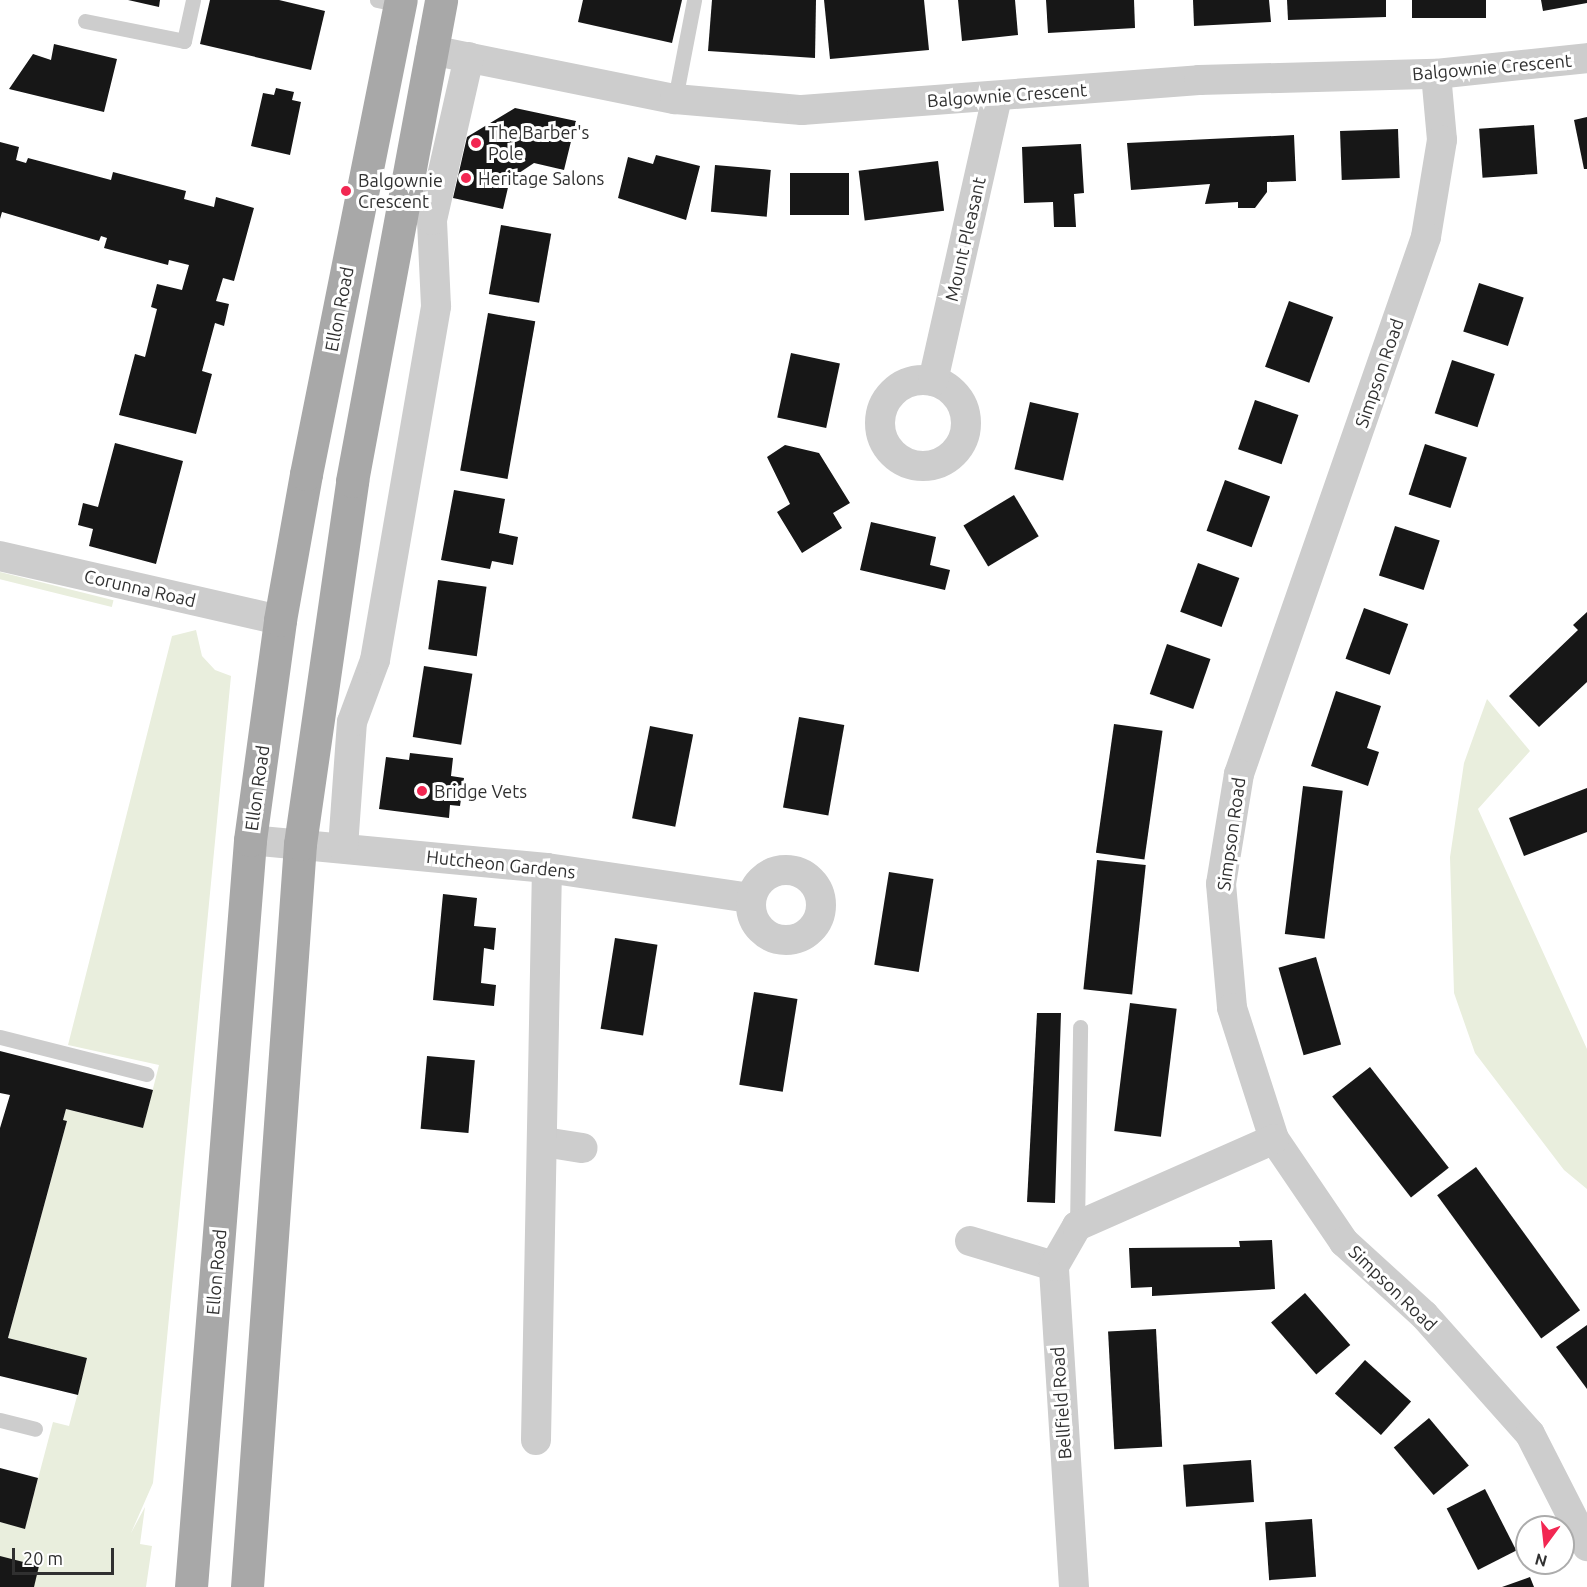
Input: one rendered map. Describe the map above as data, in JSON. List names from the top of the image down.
{
  "streets": {
    "main road": ["Ellon Road"],
    "street": [
      "Balgownie Crescent",
      "Mount Pleasant",
      "Simpson Road",
      "Corunna Road",
      "Hutcheon Gardens",
      "Bellfield Road"
    ]
  },
  "crossings": [
    ["Balgownie Crescent", "Mount Pleasant"],
    ["Balgownie Crescent", "Simpson Road"],
    ["Ellon Road", "Corunna Road"],
    ["Ellon Road", "Hutcheon Gardens"]
  ],
  "places": [
    "The Barber's Pole",
    "Heritage Salons",
    "Balgownie Crescent",
    "Bridge Vets"
  ],
  "scale_bar": "20 m",
  "north": "bottom"
}
